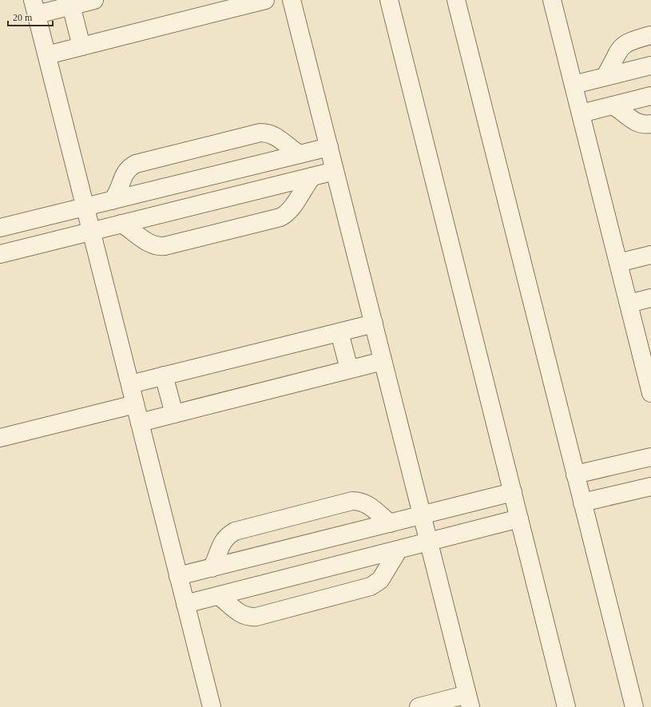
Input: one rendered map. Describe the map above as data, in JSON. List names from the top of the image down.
{
  "scale_bar": "20 m"
}
